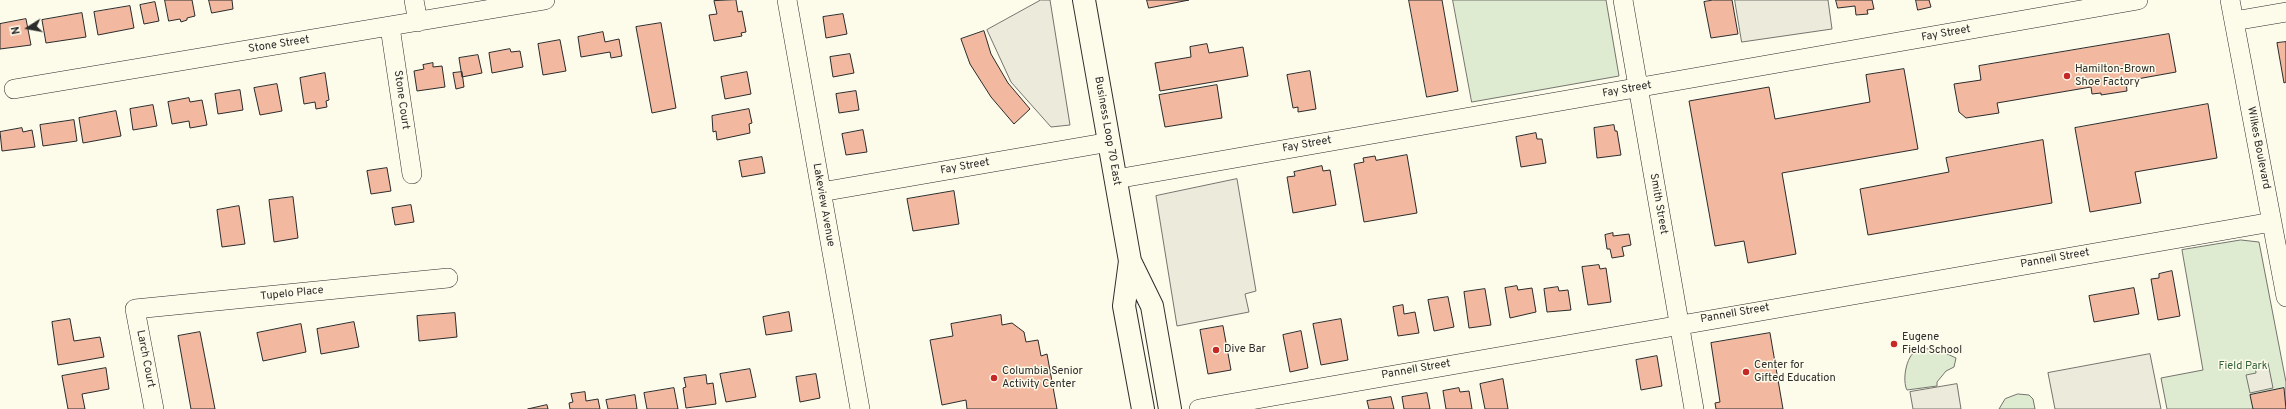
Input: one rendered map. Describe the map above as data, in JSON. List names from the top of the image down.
{
  "streets": {
    "main road": ["Business Loop 70 East"],
    "street": [
      "Fay Street",
      "Stone Street",
      "Stone Court",
      "Wilkes Boulevard",
      "Smith Street",
      "Lakeview Avenue",
      "Pannell Street",
      "Tupelo Place",
      "Larch Court"
    ]
  },
  "crossings": [
    ["Fay Street", "Business Loop 70 East"],
    ["Fay Street", "Smith Street"],
    ["Fay Street", "Lakeview Avenue"],
    ["Stone Street", "Stone Court"],
    ["Wilkes Boulevard", "Pannell Street"],
    ["Smith Street", "Pannell Street"],
    ["Tupelo Place", "Larch Court"]
  ],
  "parks": ["Field Park"],
  "places": [
    "Hamilton-Brown Shoe Factory",
    "Eugene Field School",
    "Dive Bar",
    "Center for Gifted Education",
    "Columbia Senior Activity Center"
  ],
  "north": "left"
}
